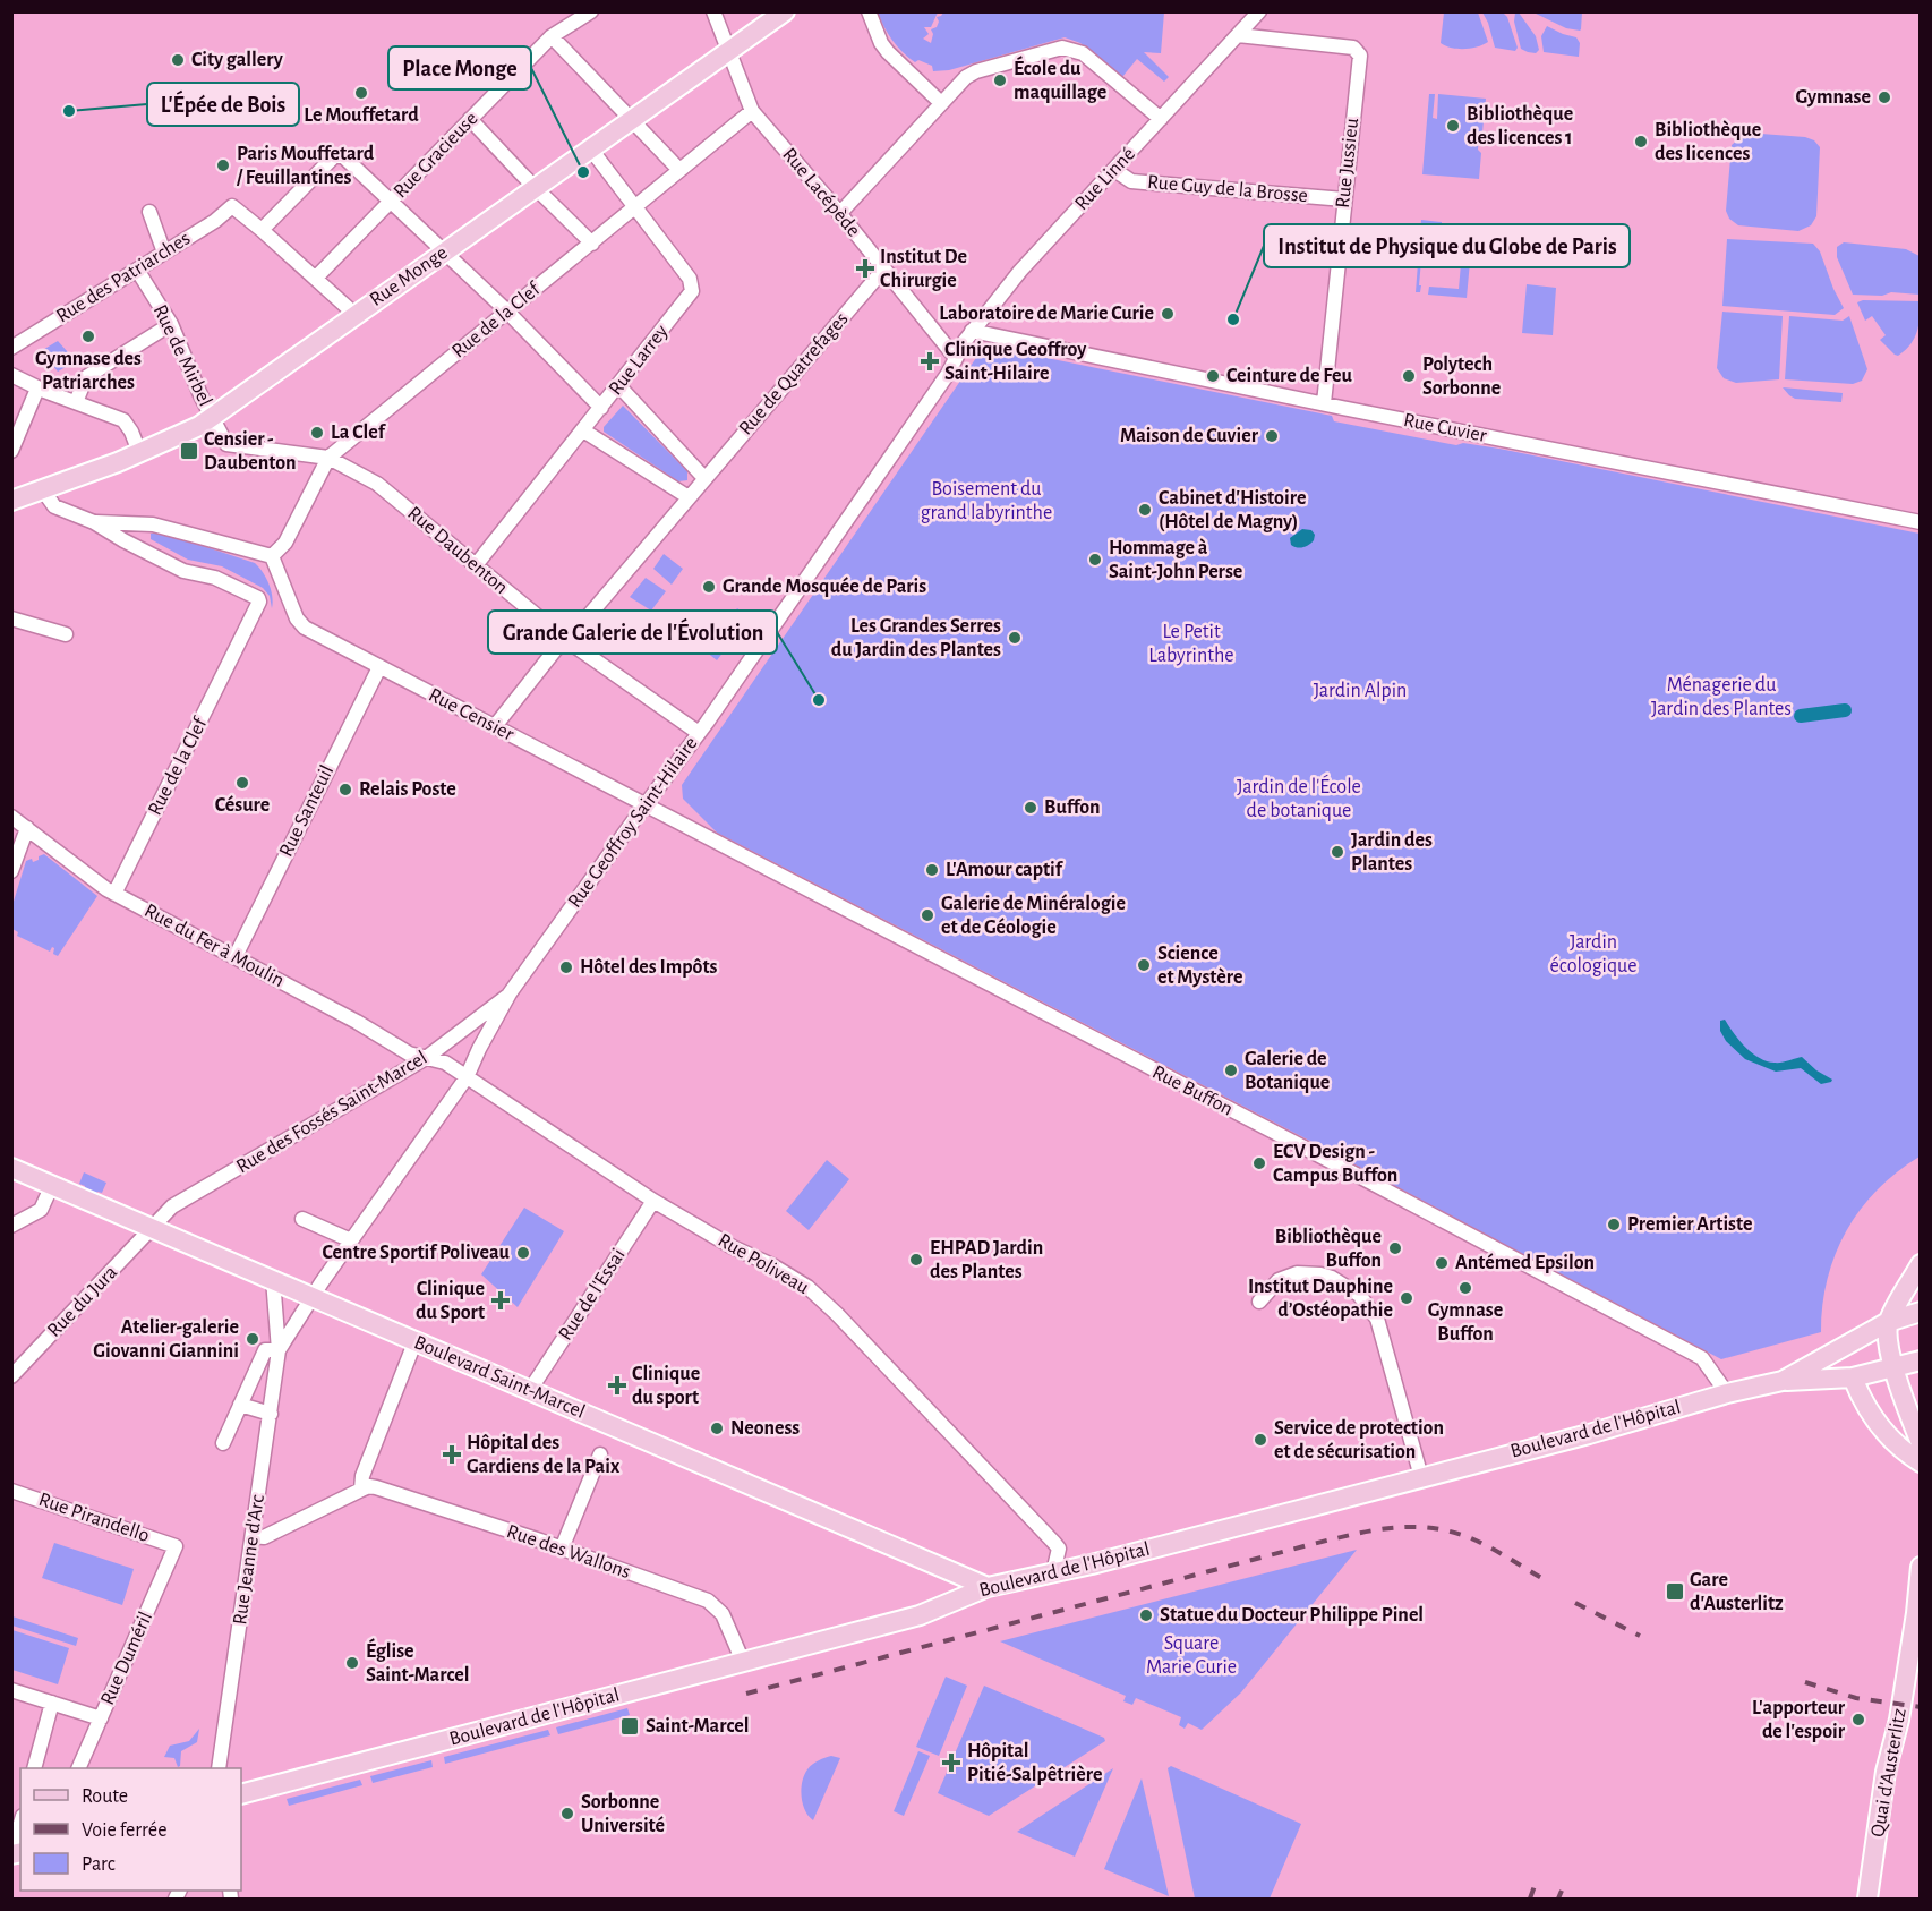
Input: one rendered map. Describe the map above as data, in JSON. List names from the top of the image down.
{
  "streets": {
    "main road": [
      "Rue Monge",
      "Boulevard Saint-Marcel",
      "Boulevard de l'Hôpital",
      "Quai d'Austerlitz"
    ],
    "street": [
      "Rue Gracieuse",
      "Rue Jussieu",
      "Rue Linné",
      "Rue Guy de la Brosse",
      "Rue Lacépède",
      "Rue des Patriarches",
      "Rue de la Clef",
      "Rue de Mirbel",
      "Rue Larrey",
      "Rue de Quatrefages",
      "Rue Cuvier",
      "Rue Daubenton",
      "Rue Censier",
      "Rue Santeuil",
      "Rue Geoffroy Saint-Hilaire",
      "Rue du Fer à Moulin",
      "Rue Buffon",
      "Rue des Fossés Saint-Marcel",
      "Rue Poliveau",
      "Rue de l'Essai",
      "Rue du Jura",
      "Rue Pirandello",
      "Rue des Wallons",
      "Rue Jeanne d'Arc",
      "Rue Duméril"
    ]
  },
  "crossings": [
    ["Rue Jussieu", "Rue Linné"],
    ["Rue Jussieu", "Rue Guy de la Brosse"],
    ["Rue Jussieu", "Rue Cuvier"],
    ["Rue Linné", "Rue Guy de la Brosse"],
    ["Rue Linné", "Rue Lacépède"],
    ["Rue Linné", "Rue Cuvier"],
    ["Rue Linné", "Rue Geoffroy Saint-Hilaire"],
    ["Rue Lacépède", "Rue Monge"],
    ["Rue Lacépède", "Rue de la Clef"],
    ["Rue Lacépède", "Rue de Quatrefages"],
    ["Rue Lacépède", "Rue Geoffroy Saint-Hilaire"],
    ["Rue Monge", "Rue de Mirbel"],
    ["Rue Monge", "Rue Larrey"],
    ["Rue des Patriarches", "Rue de Mirbel"],
    ["Rue de la Clef", "Rue Larrey"],
    ["Rue de la Clef", "Rue Daubenton"],
    ["Rue de la Clef", "Rue Censier"],
    ["Rue de la Clef", "Rue du Fer à Moulin"],
    ["Rue de Mirbel", "Rue Daubenton"],
    ["Rue Larrey", "Rue Daubenton"],
    ["Rue de Quatrefages", "Rue Daubenton"],
    ["Rue de Quatrefages", "Rue Censier"],
    ["Rue Daubenton", "Rue Geoffroy Saint-Hilaire"],
    ["Rue Censier", "Rue Santeuil"],
    ["Rue Censier", "Rue Geoffroy Saint-Hilaire"],
    ["Rue Censier", "Rue Buffon"],
    ["Rue Santeuil", "Rue du Fer à Moulin"],
    ["Rue Geoffroy Saint-Hilaire", "Rue Buffon"],
    ["Rue Geoffroy Saint-Hilaire", "Rue des Fossés Saint-Marcel"],
    ["Rue Geoffroy Saint-Hilaire", "Rue Poliveau"],
    ["Rue Geoffroy Saint-Hilaire", "Boulevard Saint-Marcel"],
    ["Rue Geoffroy Saint-Hilaire", "Rue Jeanne d'Arc"],
    ["Rue du Fer à Moulin", "Rue des Fossés Saint-Marcel"],
    ["Rue du Fer à Moulin", "Rue Poliveau"],
    ["Rue Buffon", "Boulevard de l'Hôpital"],
    ["Rue des Fossés Saint-Marcel", "Rue Poliveau"],
    ["Rue des Fossés Saint-Marcel", "Rue du Jura"],
    ["Rue des Fossés Saint-Marcel", "Boulevard Saint-Marcel"],
    ["Rue Poliveau", "Rue de l'Essai"],
    ["Rue Poliveau", "Boulevard de l'Hôpital"],
    ["Rue de l'Essai", "Boulevard Saint-Marcel"],
    ["Rue du Jura", "Boulevard Saint-Marcel"],
    ["Boulevard Saint-Marcel", "Boulevard de l'Hôpital"],
    ["Boulevard Saint-Marcel", "Rue Jeanne d'Arc"],
    ["Boulevard de l'Hôpital", "Rue des Wallons"],
    ["Rue Pirandello", "Rue Duméril"]
  ],
  "parks": [
    "Boisement du grand labyrinthe",
    "Le Petit Labyrinthe",
    "Ménagerie du Jardin des Plantes",
    "Jardin Alpin",
    "Jardin de l'École de botanique",
    "Jardin écologique",
    "Square Marie Curie"
  ],
  "places": {
    "other": [
      "City gallery",
      "École du maquillage",
      "Le Mouffetard",
      "Gymnase",
      "L'Épée de Bois",
      "Bibliothèque des licences 1",
      "Bibliothèque des licences",
      "Paris Mouffetard / Feuillantines",
      "Place Monge",
      "Laboratoire de Marie Curie",
      "Institut de Physique du Globe de Paris",
      "Gymnase des Patriarches",
      "Ceinture de Feu",
      "Polytech Sorbonne",
      "La Clef",
      "Maison de Cuvier",
      "Cabinet d'Histoire (Hôtel de Magny)",
      "Hommage à Saint-John Perse",
      "Grande Mosquée de Paris",
      "Les Grandes Serres du Jardin des Plantes",
      "Grande Galerie de l'Évolution",
      "Césure",
      "Relais Poste",
      "Buffon",
      "Jardin des Plantes",
      "L'Amour captif",
      "Galerie de Minéralogie et de Géologie",
      "Science et Mystère",
      "Hôtel des Impôts",
      "Galerie de Botanique",
      "ECV Design - Campus Buffon",
      "Premier Artiste",
      "Bibliothèque Buffon",
      "Centre Sportif Poliveau",
      "EHPAD Jardin des Plantes",
      "Antémed Epsilon",
      "Gymnase Buffon",
      "Institut Dauphine d’Ostéopathie",
      "Atelier-galerie Giovanni Giannini",
      "Neoness",
      "Service de protection et de sécurisation",
      "Statue du Docteur Philippe Pinel",
      "Église Saint-Marcel",
      "L'apporteur de l'espoir",
      "Sorbonne Université"
    ],
    "health": [
      "Institut De Chirurgie",
      "Clinique Geoffroy Saint-Hilaire",
      "Clinique du Sport",
      "Clinique du sport",
      "Hôpital des Gardiens de la Paix",
      "Hôpital Pitié-Salpêtrière"
    ],
    "transit": ["Censier - Daubenton", "Gare d'Austerlitz", "Saint-Marcel"]
  },
  "legend": ["Route", "Voie ferrée", "Parc"]
}
